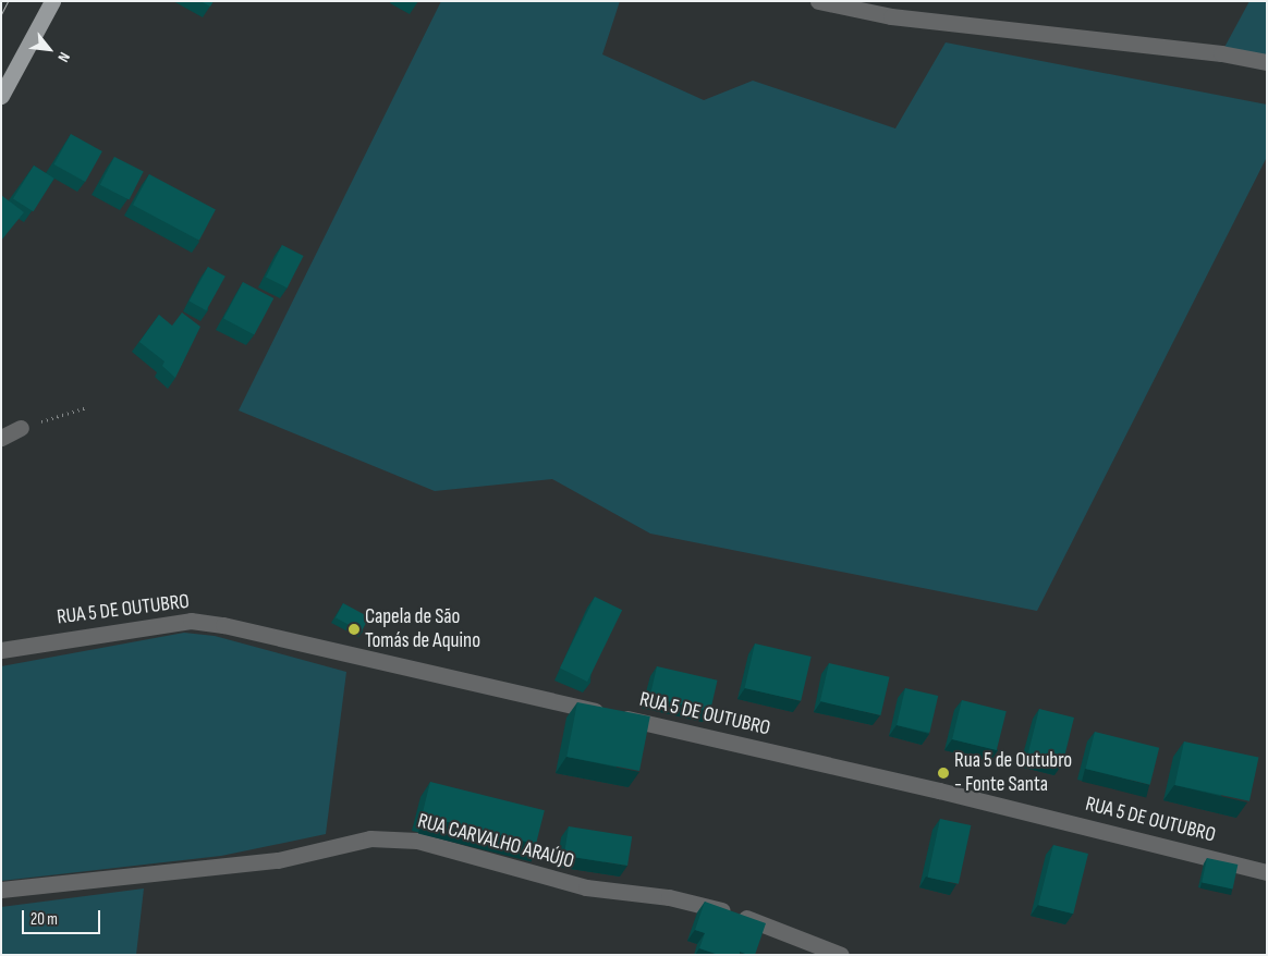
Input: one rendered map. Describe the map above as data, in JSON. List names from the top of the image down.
{
  "streets": {
    "street": ["RUA 5 DE OUTUBRO", "RUA CARVALHO ARAÚJO"]
  },
  "places": ["Capela de São Tomás de Aquino", "Rua 5 de Outubro - Fonte Santa"],
  "scale_bar": "20 m",
  "north": "bottom right"
}
